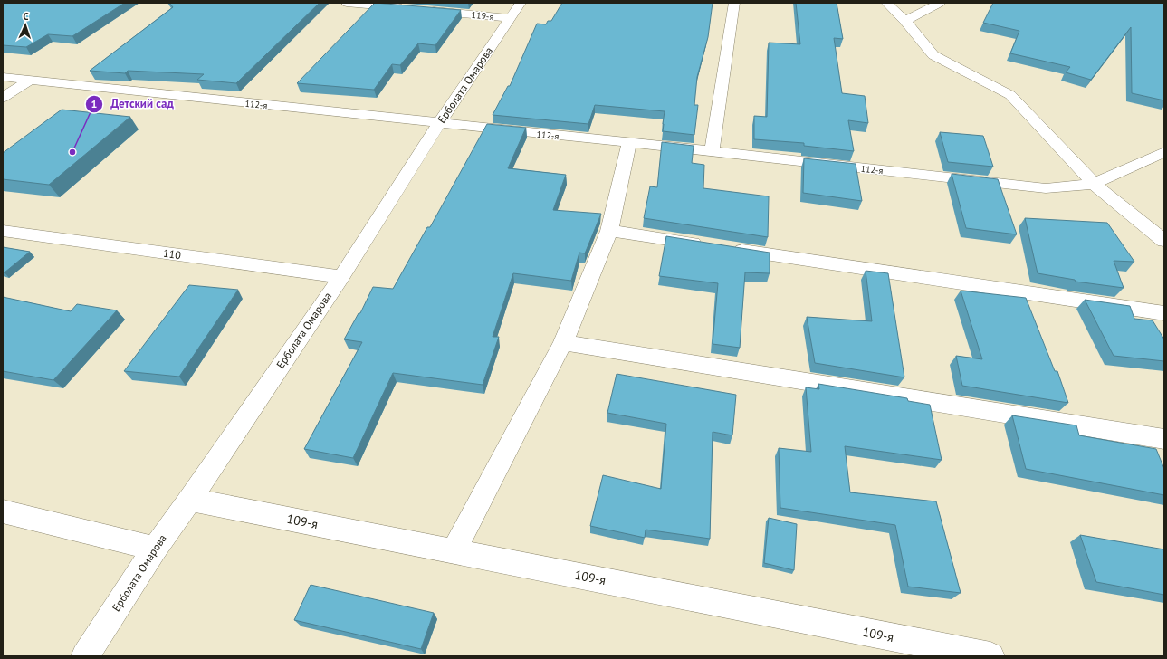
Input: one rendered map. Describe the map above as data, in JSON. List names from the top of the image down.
{
  "streets": {
    "street": [
      "119-я",
      "Ерболата Омарова",
      "112-я",
      "110",
      "109-я"
    ]
  },
  "crossings": [
    ["119-я", "Ерболата Омарова"],
    ["Ерболата Омарова", "112-я"],
    ["Ерболата Омарова", "110"],
    ["Ерболата Омарова", "109-я"]
  ],
  "places": ["Детский сад"],
  "north": "top"
}
